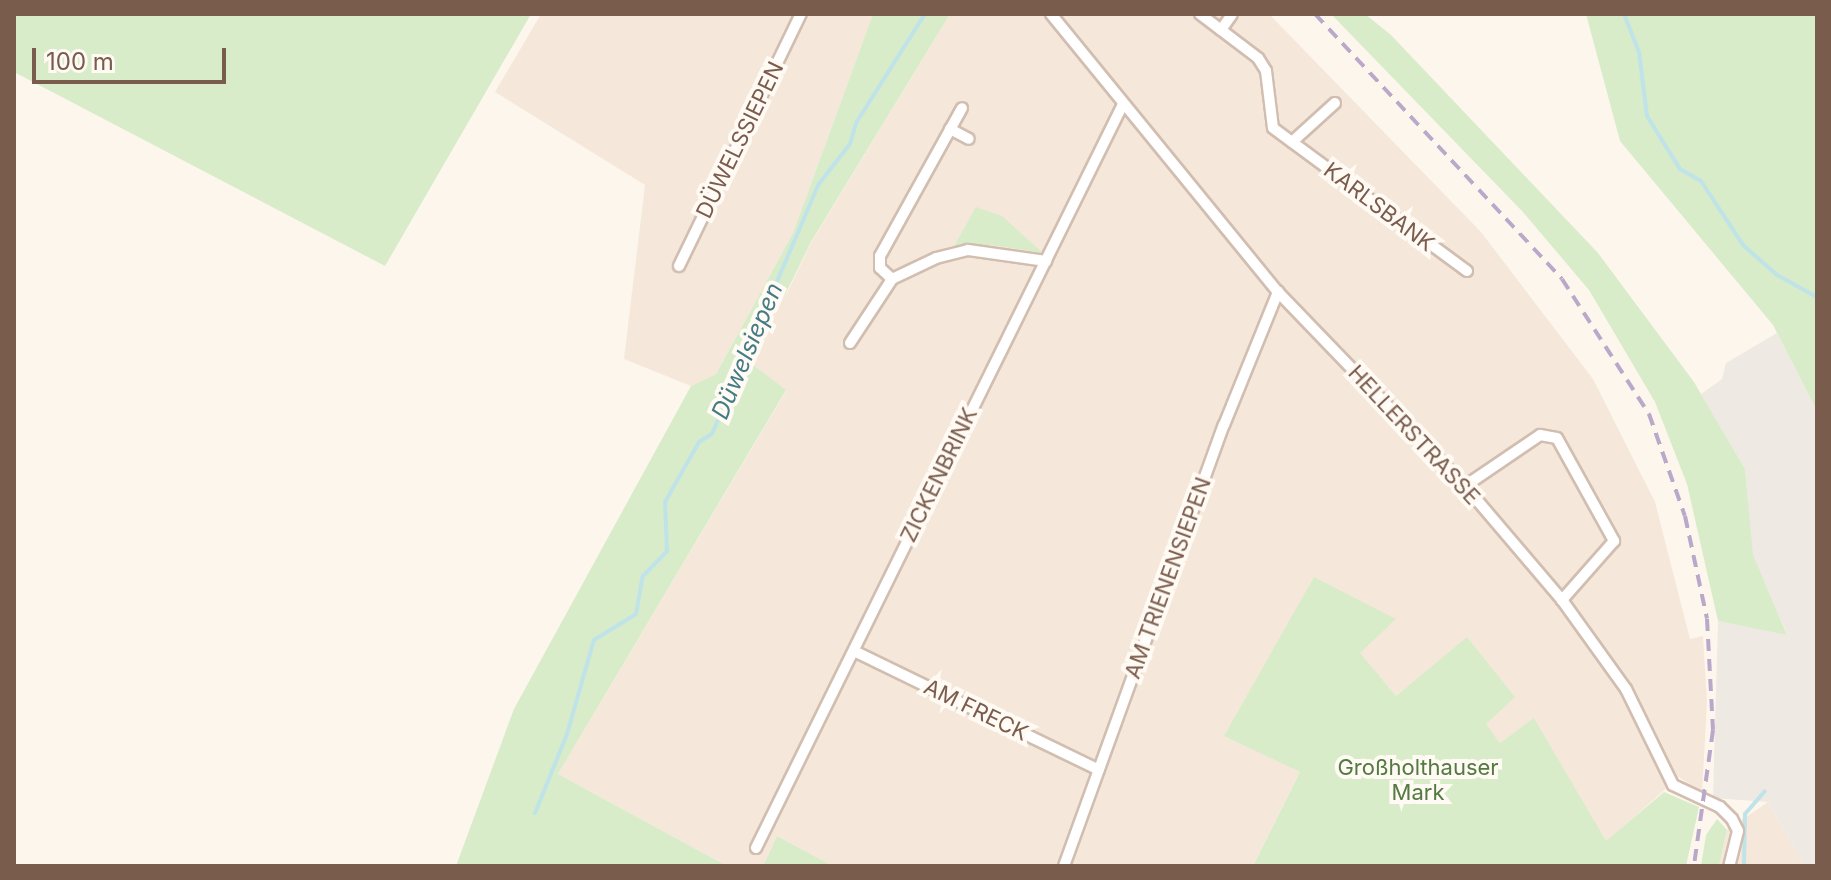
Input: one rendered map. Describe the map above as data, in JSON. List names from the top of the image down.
{
  "streets": {
    "street": [
      "DÜWELSSIEPEN",
      "KARLSBANK",
      "HELLERSTRASSE",
      "ZICKENBRINK",
      "AM TRIENENSIEPEN",
      "AM FRECK"
    ]
  },
  "crossings": [
    ["HELLERSTRASSE", "ZICKENBRINK"],
    ["HELLERSTRASSE", "AM TRIENENSIEPEN"],
    ["ZICKENBRINK", "AM FRECK"],
    ["AM TRIENENSIEPEN", "AM FRECK"]
  ],
  "water": ["Düwelsiepen"],
  "parks": ["Großholthauser Mark"],
  "scale_bar": "100 m"
}
